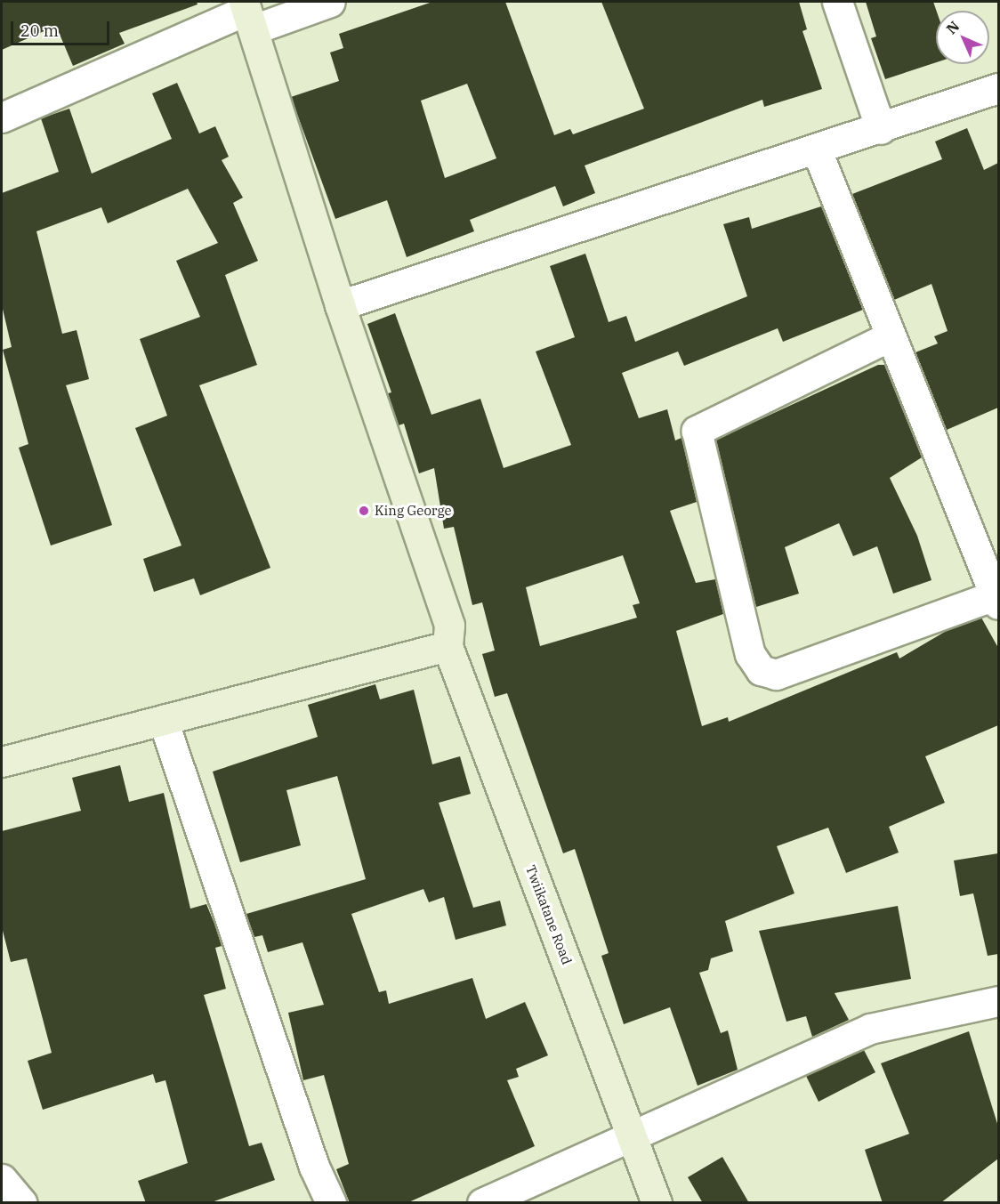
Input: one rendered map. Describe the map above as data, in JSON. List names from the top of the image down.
{
  "streets": {
    "street": ["Twiikatane Road"]
  },
  "places": ["King George"],
  "scale_bar": "20 m",
  "north": "top left"
}
